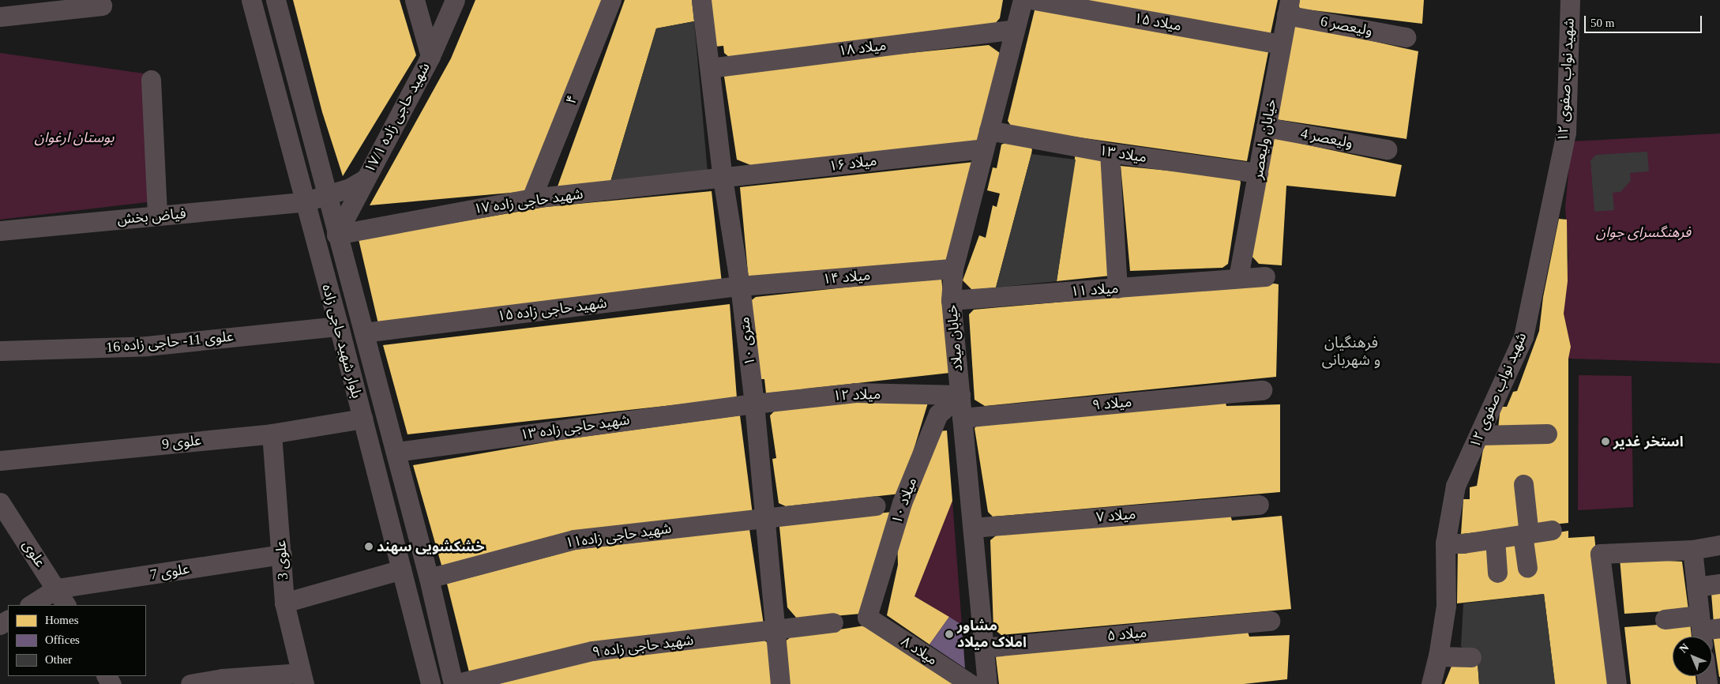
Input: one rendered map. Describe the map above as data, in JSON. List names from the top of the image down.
{
  "streets": {
    "street": [
      "میلاد ۱۵",
      "ولیعصر 6",
      "میلاد ۱۸",
      "شهید نواب صفوی ۱۲",
      "۴",
      "شهید حاجی زاده ۱۷/۱",
      "ولیعصر 4",
      "خیابان ولیعصر",
      "میلاد ۱۳",
      "میلاد ۱۶",
      "شهید حاجی زاده ۱۷",
      "فیاض بخش",
      "میلاد ۱۴",
      "میلاد ۱۱",
      "شهید حاجی زاده ۱۵",
      "خیابان میلاد",
      "بلوار شهید حاجی زاده",
      "۱۰ متری",
      "علوی 11- حاجی زاده 16",
      "میلاد ۱۲",
      "میلاد ۹",
      "شهید حاجی زاده ۱۳",
      "علوی 9",
      "میلاد ۱۰",
      "میلاد ۷",
      "شهید حاجی زاده۱۱",
      "علوی",
      "علوی 3",
      "علوی 7",
      "میلاد ۵",
      "شهید حاجی زاده ۹",
      "میلاد ۸"
    ]
  },
  "crossings": [
    ["میلاد ۱۵", "خیابان ولیعصر"],
    ["ولیعصر 6", "خیابان ولیعصر"],
    ["میلاد ۱۸", "خیابان میلاد"],
    ["میلاد ۱۸", "۱۰ متری"],
    ["۴", "شهید حاجی زاده ۱۷"],
    ["شهید حاجی زاده ۱۷/۱", "شهید حاجی زاده ۱۷"],
    ["شهید حاجی زاده ۱۷/۱", "فیاض بخش"],
    ["شهید حاجی زاده ۱۷/۱", "بلوار شهید حاجی زاده"],
    ["ولیعصر 4", "خیابان ولیعصر"],
    ["خیابان ولیعصر", "میلاد ۱۳"],
    ["خیابان ولیعصر", "میلاد ۱۱"],
    ["میلاد ۱۳", "میلاد ۱۶"],
    ["میلاد ۱۳", "خیابان میلاد"],
    ["میلاد ۱۶", "شهید حاجی زاده ۱۷"],
    ["میلاد ۱۶", "خیابان میلاد"],
    ["میلاد ۱۶", "۱۰ متری"],
    ["شهید حاجی زاده ۱۷", "بلوار شهید حاجی زاده"],
    ["شهید حاجی زاده ۱۷", "۱۰ متری"],
    ["فیاض بخش", "بلوار شهید حاجی زاده"],
    ["میلاد ۱۴", "شهید حاجی زاده ۱۵"],
    ["میلاد ۱۴", "خیابان میلاد"],
    ["میلاد ۱۴", "۱۰ متری"],
    ["میلاد ۱۱", "خیابان میلاد"],
    ["شهید حاجی زاده ۱۵", "بلوار شهید حاجی زاده"],
    ["شهید حاجی زاده ۱۵", "۱۰ متری"],
    ["خیابان میلاد", "میلاد ۱۲"],
    ["خیابان میلاد", "میلاد ۹"],
    ["خیابان میلاد", "میلاد ۱۰"],
    ["خیابان میلاد", "میلاد ۷"],
    ["خیابان میلاد", "میلاد ۵"],
    ["بلوار شهید حاجی زاده", "علوی 11- حاجی زاده 16"],
    ["بلوار شهید حاجی زاده", "شهید حاجی زاده ۱۳"],
    ["بلوار شهید حاجی زاده", "علوی 9"],
    ["بلوار شهید حاجی زاده", "شهید حاجی زاده۱۱"],
    ["بلوار شهید حاجی زاده", "شهید حاجی زاده ۹"],
    ["۱۰ متری", "میلاد ۱۲"],
    ["۱۰ متری", "شهید حاجی زاده ۱۳"],
    ["۱۰ متری", "شهید حاجی زاده۱۱"],
    ["۱۰ متری", "شهید حاجی زاده ۹"],
    ["میلاد ۱۲", "شهید حاجی زاده ۱۳"],
    ["میلاد ۱۲", "میلاد ۱۰"],
    ["علوی 9", "علوی 3"],
    ["میلاد ۱۰", "میلاد ۸"],
    ["علوی", "علوی 7"],
    ["علوی 3", "علوی 7"]
  ],
  "districts": ["فرهنگیان و شهربانی"],
  "parks": ["بوستان ارغوان", "فرهنگسرای جوان"],
  "places": ["استخر غدیر", "خشکشویی سهند", "مشاور املاک میلاد"],
  "legend": ["Homes", "Offices", "Other"],
  "scale_bar": "50 m",
  "north": "top left"
}
